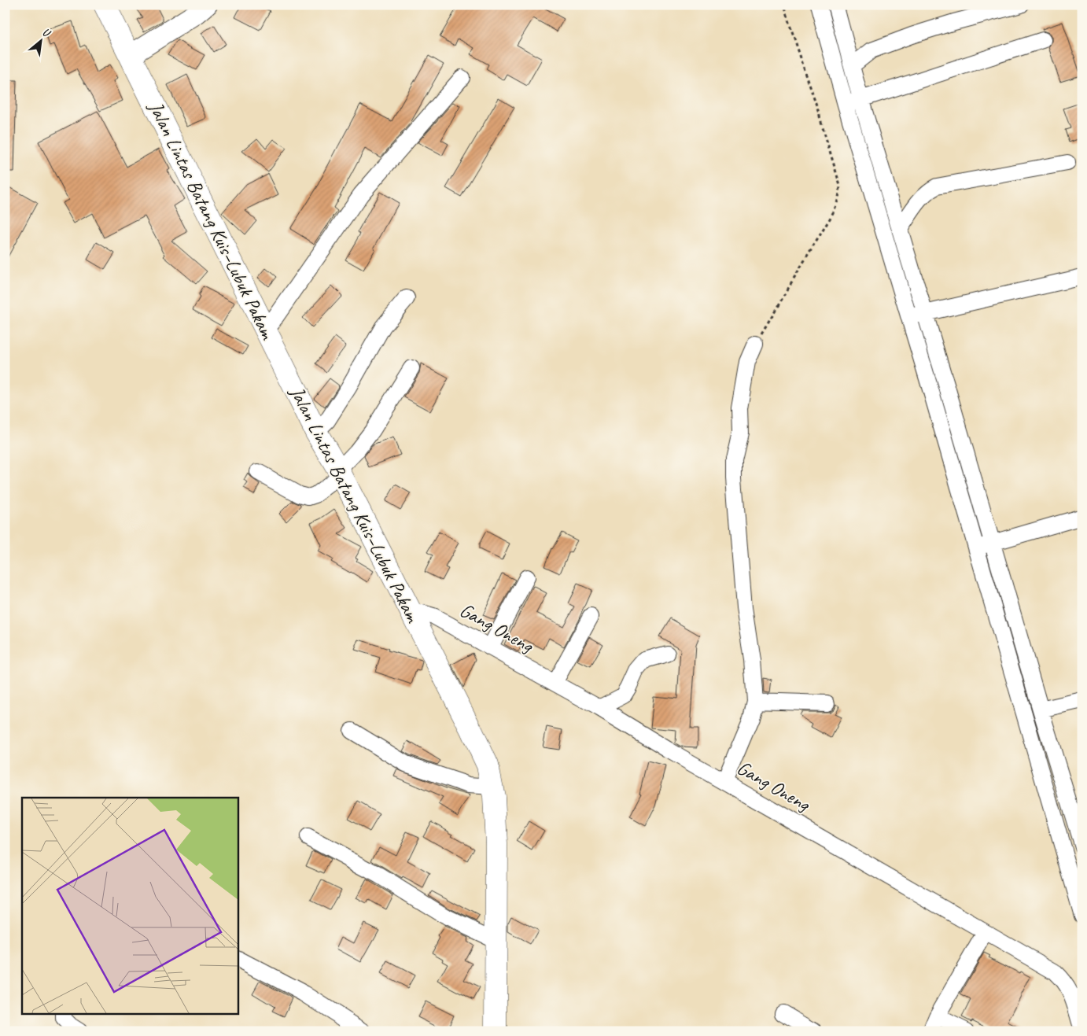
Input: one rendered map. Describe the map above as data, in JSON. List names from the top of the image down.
{
  "streets": {
    "highway": ["Jalan Lintas Batang Kuis–Lubuk Pakam"],
    "street": ["Gang Oneng"]
  },
  "crossings": [
    ["Jalan Lintas Batang Kuis–Lubuk Pakam", "Gang Oneng"]
  ],
  "north": "top right"
}
